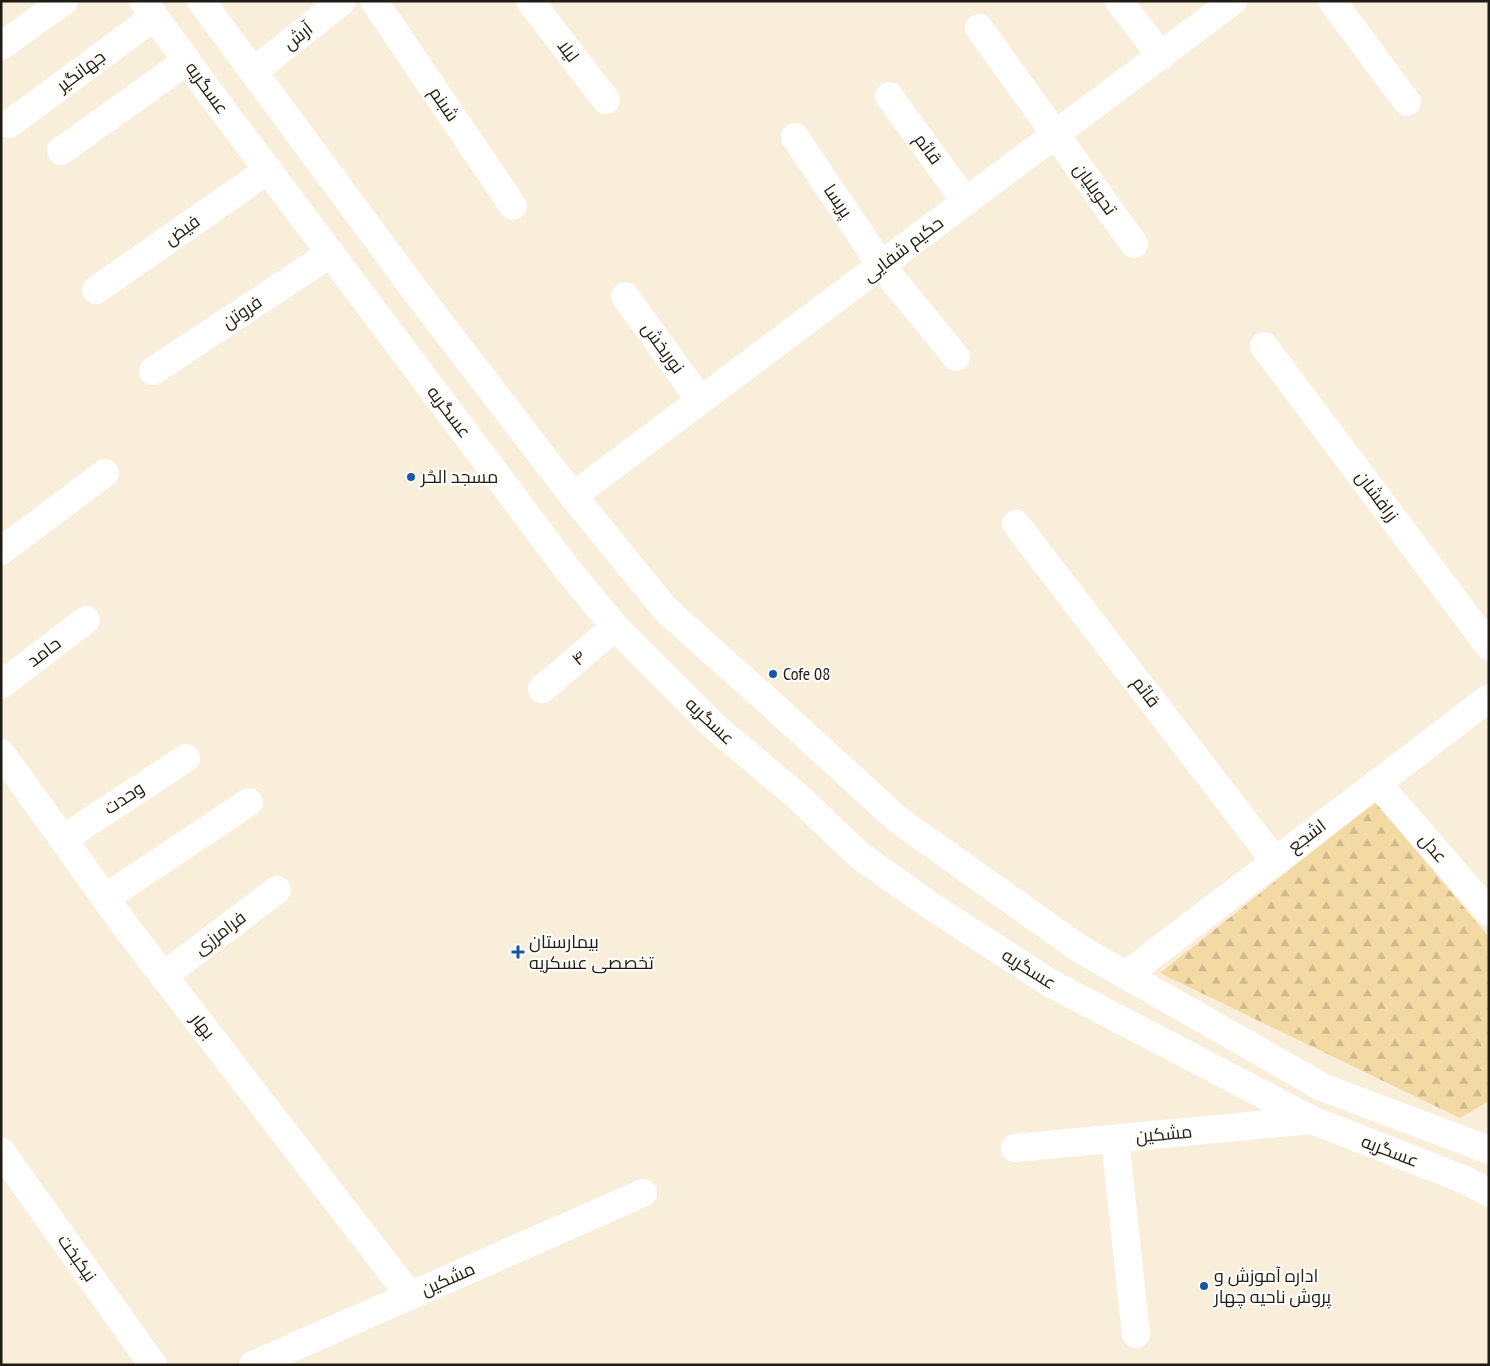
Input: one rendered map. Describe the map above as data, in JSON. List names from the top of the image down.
{
  "streets": {
    "street": [
      "آرش",
      "لیلا",
      "جهانگیر",
      "عسگریه",
      "شبنم",
      "قائم",
      "تحویلیان",
      "پریسا",
      "فیض",
      "حکیم شفایی",
      "فروتن",
      "نوربخش",
      "زرافشان",
      "حامد",
      "۴",
      "وحدت",
      "اشجع",
      "عدل",
      "فرامرزی",
      "بهار",
      "مشکین",
      "نیکبخت"
    ]
  },
  "crossings": [
    ["آرش", "عسگریه"],
    ["جهانگیر", "عسگریه"],
    ["عسگریه", "فیض"],
    ["عسگریه", "حکیم شفایی"],
    ["عسگریه", "فروتن"],
    ["عسگریه", "۴"],
    ["عسگریه", "اشجع"],
    ["عسگریه", "مشکین"],
    ["قائم", "حکیم شفایی"],
    ["قائم", "اشجع"],
    ["تحویلیان", "حکیم شفایی"],
    ["پریسا", "حکیم شفایی"],
    ["حکیم شفایی", "نوربخش"],
    ["وحدت", "بهار"],
    ["اشجع", "عدل"],
    ["فرامرزی", "بهار"],
    ["بهار", "مشکین"]
  ],
  "places": {
    "other": ["مسجد الحُر", "Cofe 08", "اداره آموزش و پروش ناحیه چهار"],
    "health": ["بیمارستان تخصصی عسکریه"]
  }
}
